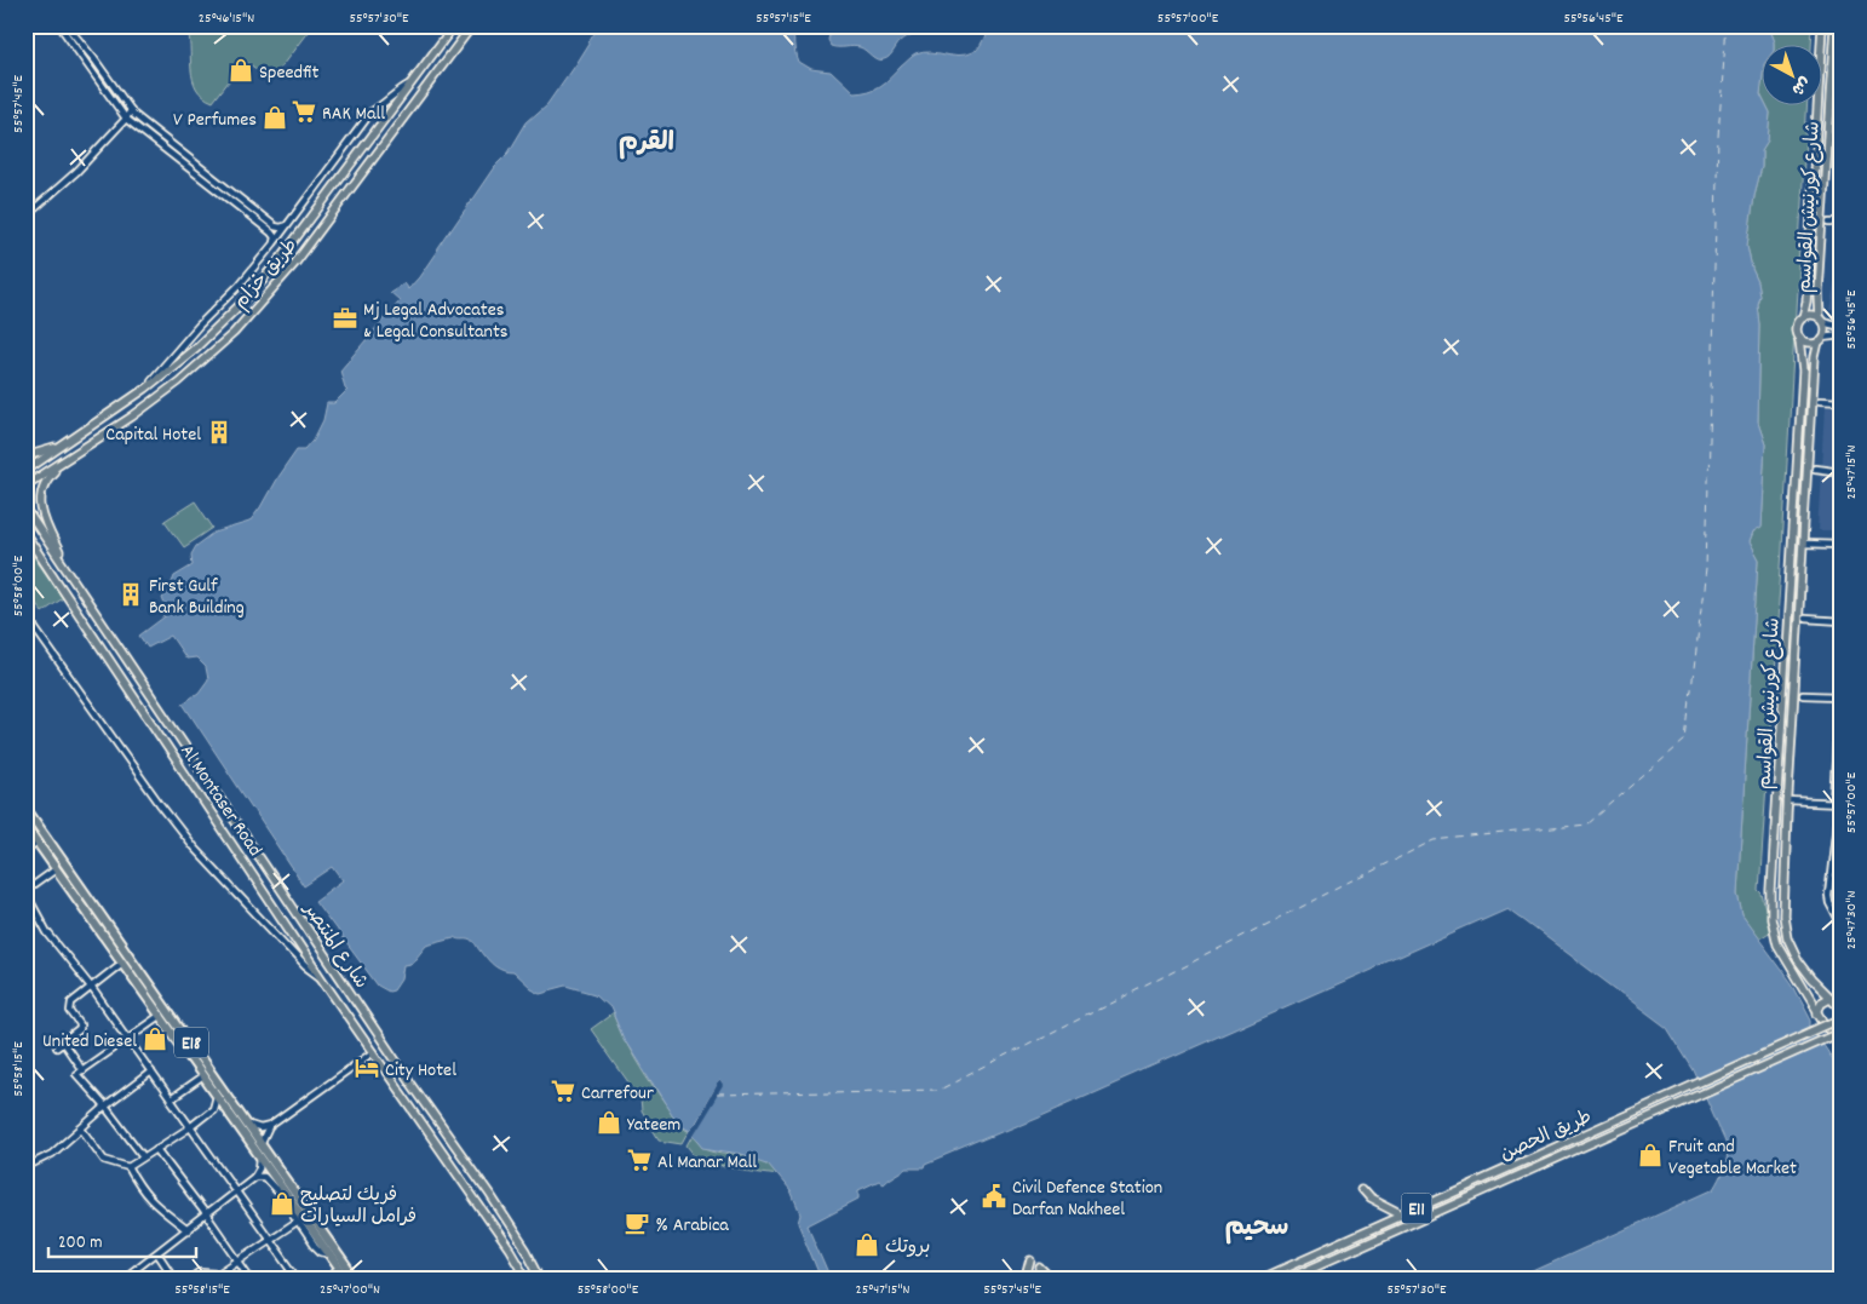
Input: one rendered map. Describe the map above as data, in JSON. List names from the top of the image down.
{
  "streets": {
    "highway": ["E18"],
    "main road": [
      "شارع كورنيش القواسم",
      "طريق خزام",
      "Al Montaser Road",
      "شارع المنتصر",
      "طريق الحصن",
      "E11"
    ]
  },
  "districts": ["القرم", "سحيم"],
  "places": {
    "shop": [
      "Speedfit",
      "V Perfumes",
      "United Diesel",
      "Yateem",
      "Fruit and Vegetable Market",
      "فريك لتصليح فرامل السيارات",
      "بروتك"
    ],
    "supermarket": ["RAK Mall", "Carrefour", "Al Manar Mall"],
    "office": ["Mj Legal Advocates & Legal Consultants"],
    "building": ["Capital Hotel", "First Gulf Bank Building"],
    "hotel": ["City Hotel"],
    "public building": ["Civil Defence Station Darfan Nakheel"],
    "cafe": ["% Arabica"]
  },
  "scale_bar": "200 m",
  "north": "bottom right",
  "coordinates": [
    "25°46'15\"N",
    "55°57'30\"E",
    "55°57'15\"E",
    "55°57'00\"E",
    "55°56'45\"E",
    "55°57'45\"E",
    "25°47'15\"N",
    "55°58'00\"E",
    "25°47'30\"N",
    "55°58'15\"E",
    "25°47'00\"N"
  ]
}
